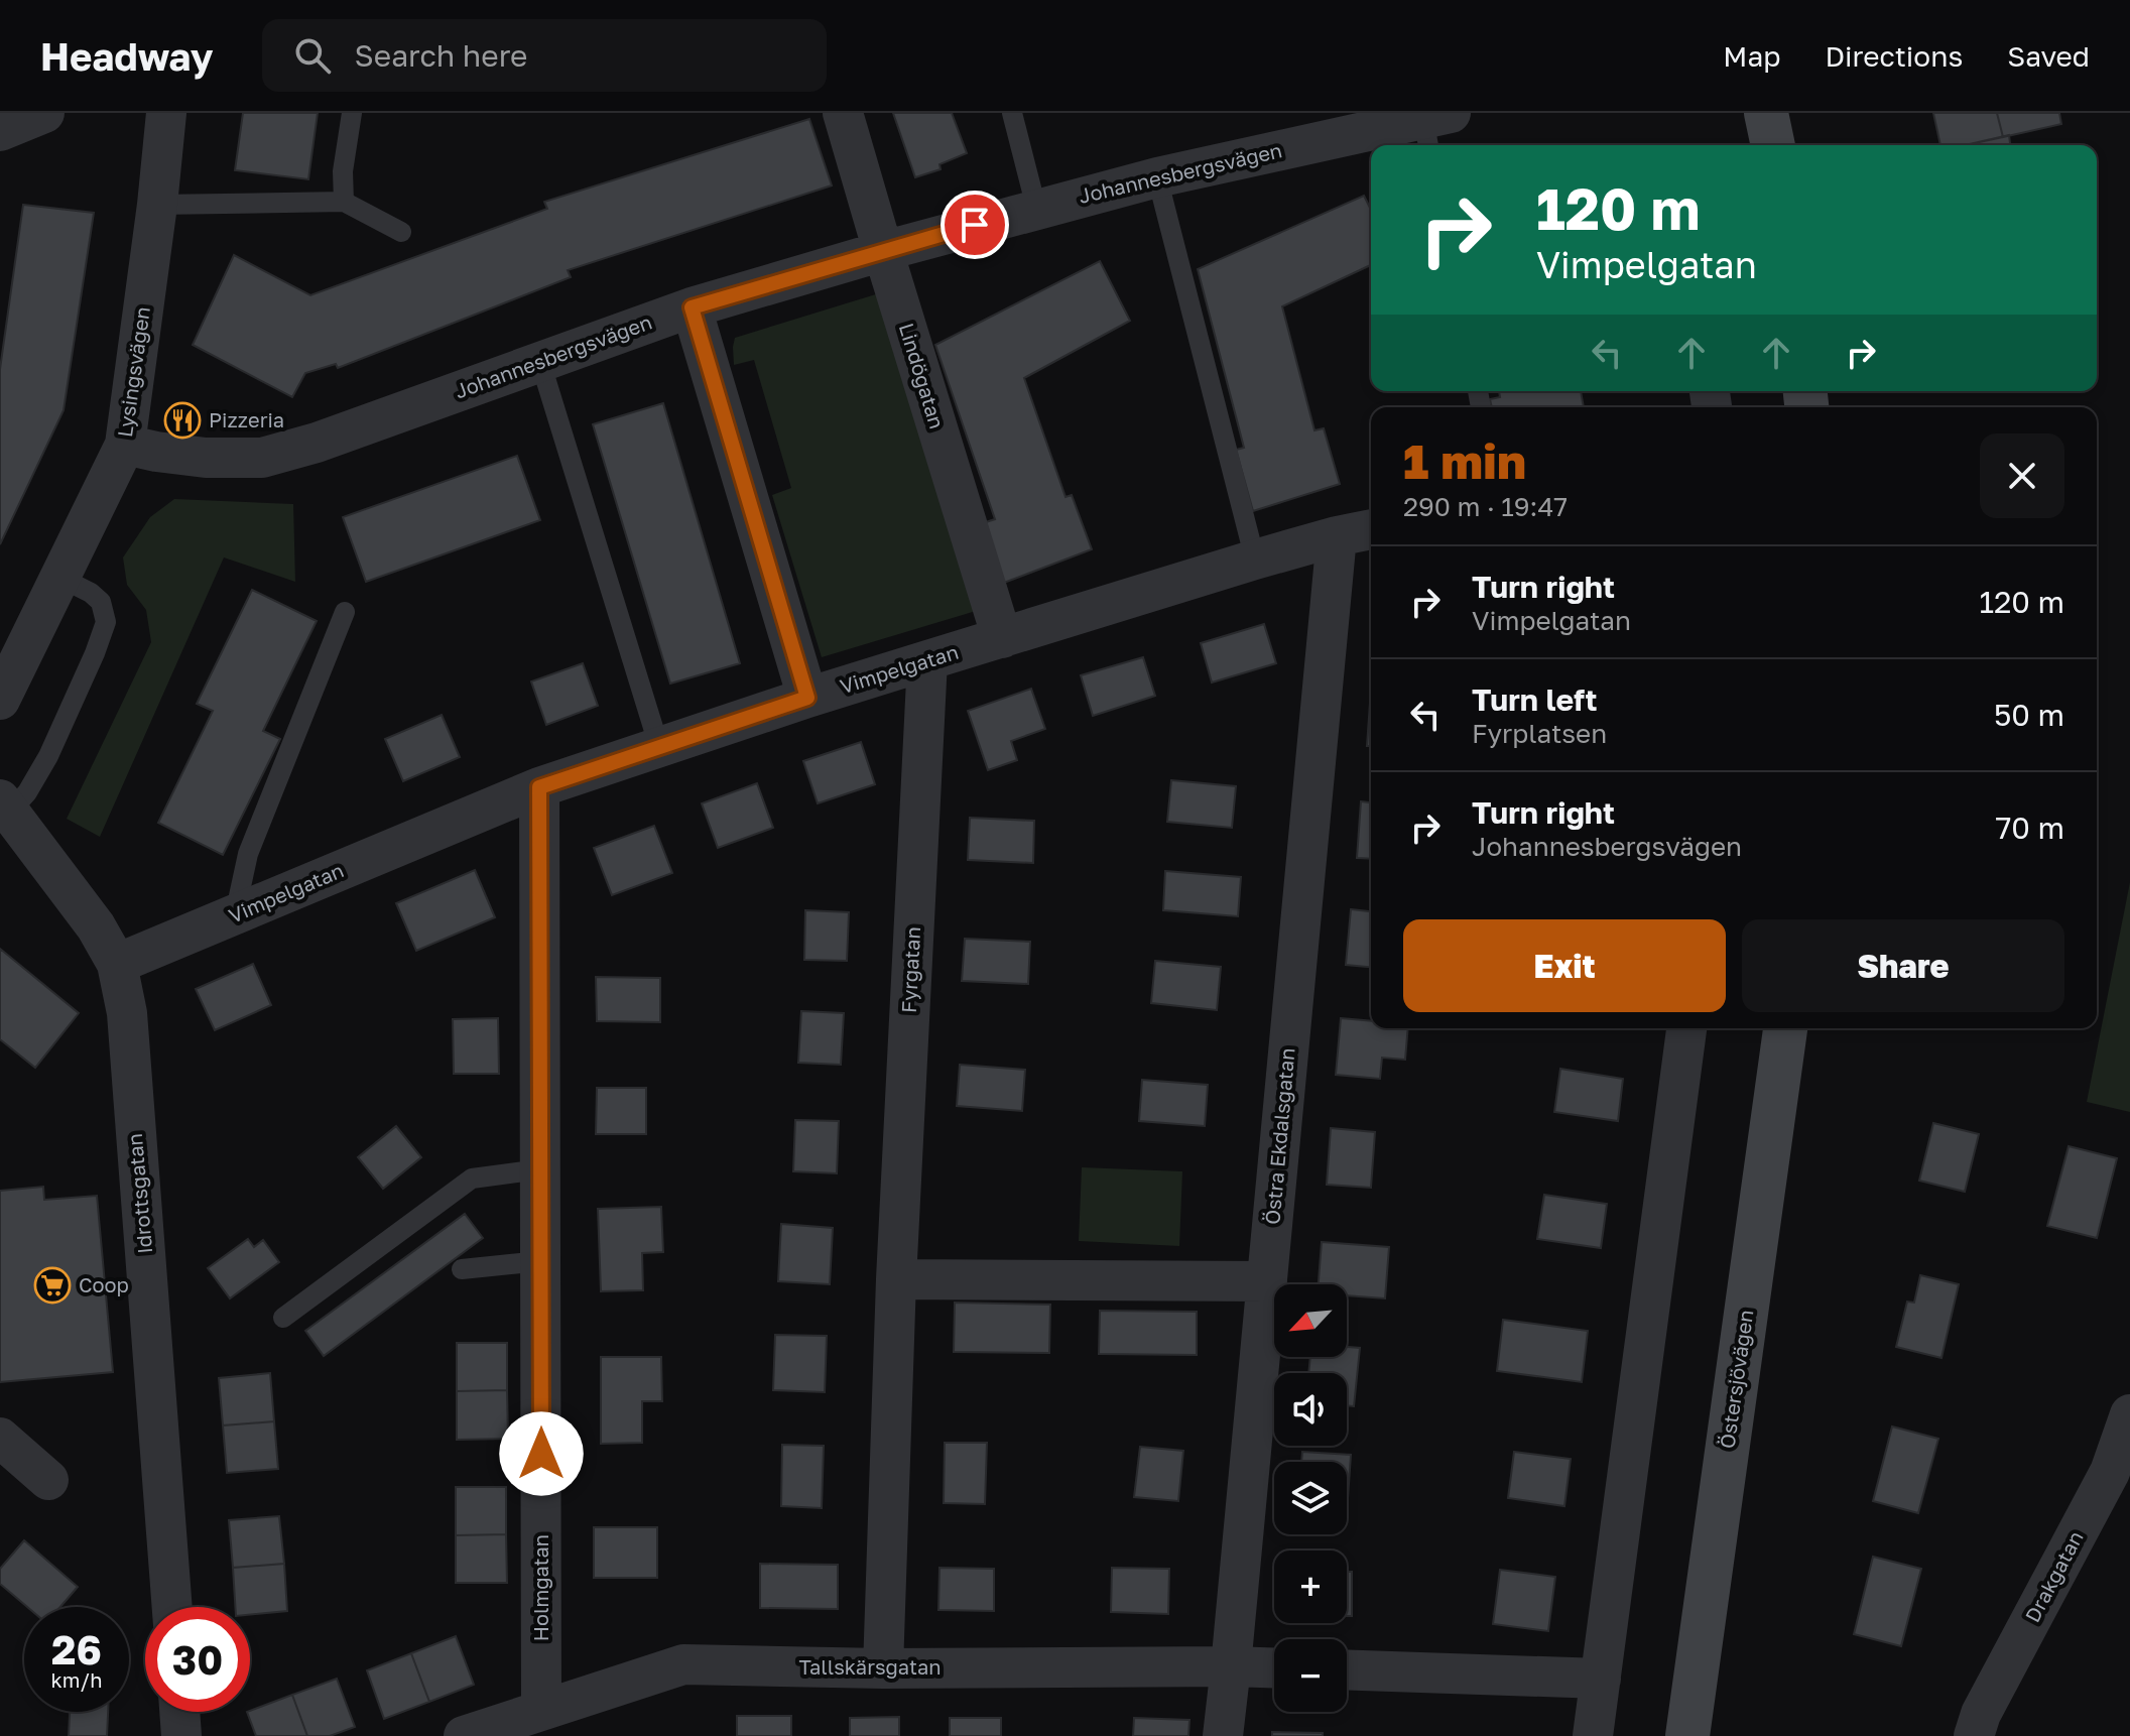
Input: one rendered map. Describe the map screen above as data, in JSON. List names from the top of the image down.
{
  "streets": {
    "main road": ["Östersjövägen"],
    "street": [
      "Johannesbergsvägen",
      "Lysingsvägen",
      "Lindögatan",
      "Vimpelgatan",
      "Fyrgatan",
      "Östra Ekdalsgatan",
      "Idrottsgatan",
      "Drakgatan",
      "Holmgatan",
      "Tallskärsgatan"
    ]
  },
  "crossings": [
    ["Johannesbergsvägen", "Lysingsvägen"],
    ["Johannesbergsvägen", "Lindögatan"],
    ["Lindögatan", "Vimpelgatan"],
    ["Vimpelgatan", "Fyrgatan"],
    ["Vimpelgatan", "Östra Ekdalsgatan"],
    ["Vimpelgatan", "Idrottsgatan"],
    ["Vimpelgatan", "Holmgatan"],
    ["Fyrgatan", "Tallskärsgatan"],
    ["Östra Ekdalsgatan", "Tallskärsgatan"],
    ["Holmgatan", "Tallskärsgatan"]
  ],
  "places": {
    "restaurant": ["Pizzeria"],
    "supermarket": ["Coop"]
  },
  "north": "bottom left",
  "page": {
    "header": "Headway",
    "search": "Search here",
    "nav": ["Map", "Directions", "Saved"],
    "turn": ["120 m", "Vimpelgatan"],
    "heading": ["1 min", "290 m · 19:47"],
    "list": [
      {
        "name": "Turn right",
        "note": "Vimpelgatan",
        "value": "120 m"
      },
      {
        "name": "Turn left",
        "note": "Fyrplatsen",
        "value": "50 m"
      },
      {
        "name": "Turn right",
        "note": "Johannesbergsvägen",
        "value": "70 m"
      }
    ],
    "buttons": ["Exit", "Share"],
    "map_buttons": ["+", "−"],
    "speed": "26 km/h",
    "limit": "30"
  }
}
